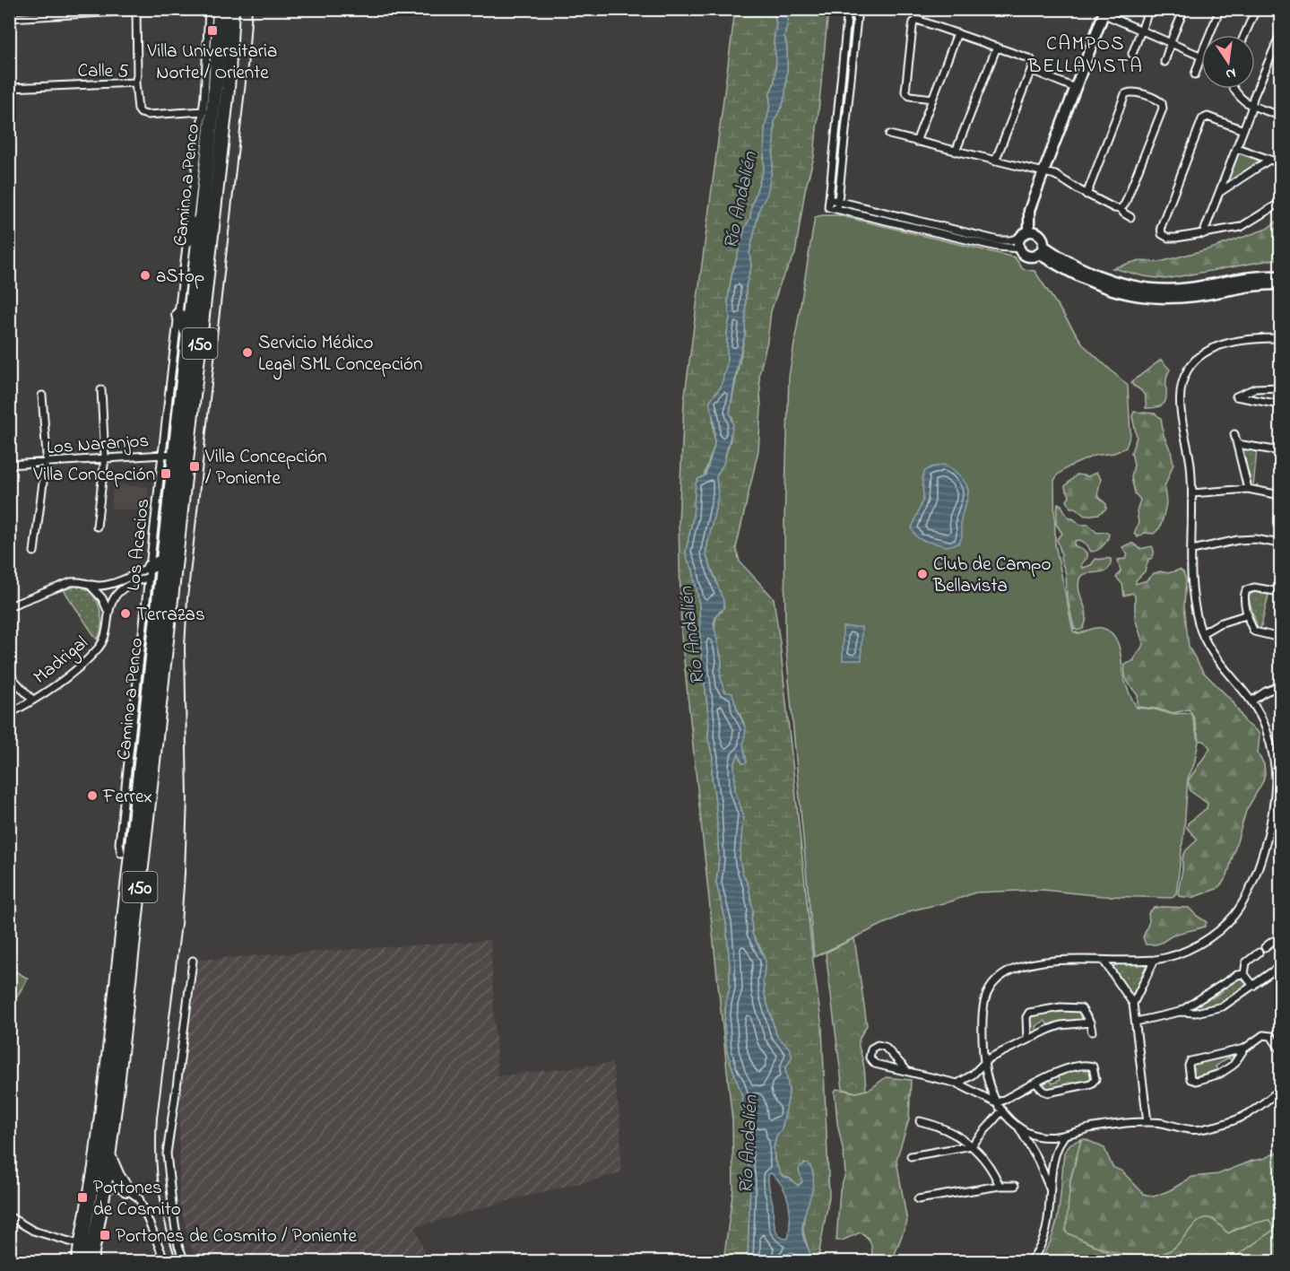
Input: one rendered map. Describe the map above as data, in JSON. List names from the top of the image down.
{
  "streets": {
    "highway": ["Camino a Penco", "150"],
    "street": [
      "Calle 5",
      "Los Naranjos",
      "Los Acacios",
      "Madrigal"
    ]
  },
  "crossings": [
    ["Calle 5", "Los Acacios"],
    ["Camino a Penco", "Los Naranjos"],
    ["Los Naranjos", "Los Acacios"],
    ["Los Acacios", "Madrigal"]
  ],
  "districts": ["CAMPOS BELLAVISTA"],
  "water": ["Río Andalién"],
  "places": {
    "transit": [
      "Villa Universitaria Norte / Oriente",
      "Villa Concepción / Poniente",
      "Villa Concepción",
      "Portones de Cosmito",
      "Portones de Cosmito / Poniente"
    ],
    "other": [
      "aStop",
      "Servicio Médico Legal SML Concepción",
      "Club de Campo Bellavista",
      "Terrazas",
      "Ferrex"
    ]
  },
  "north": "bottom"
}
